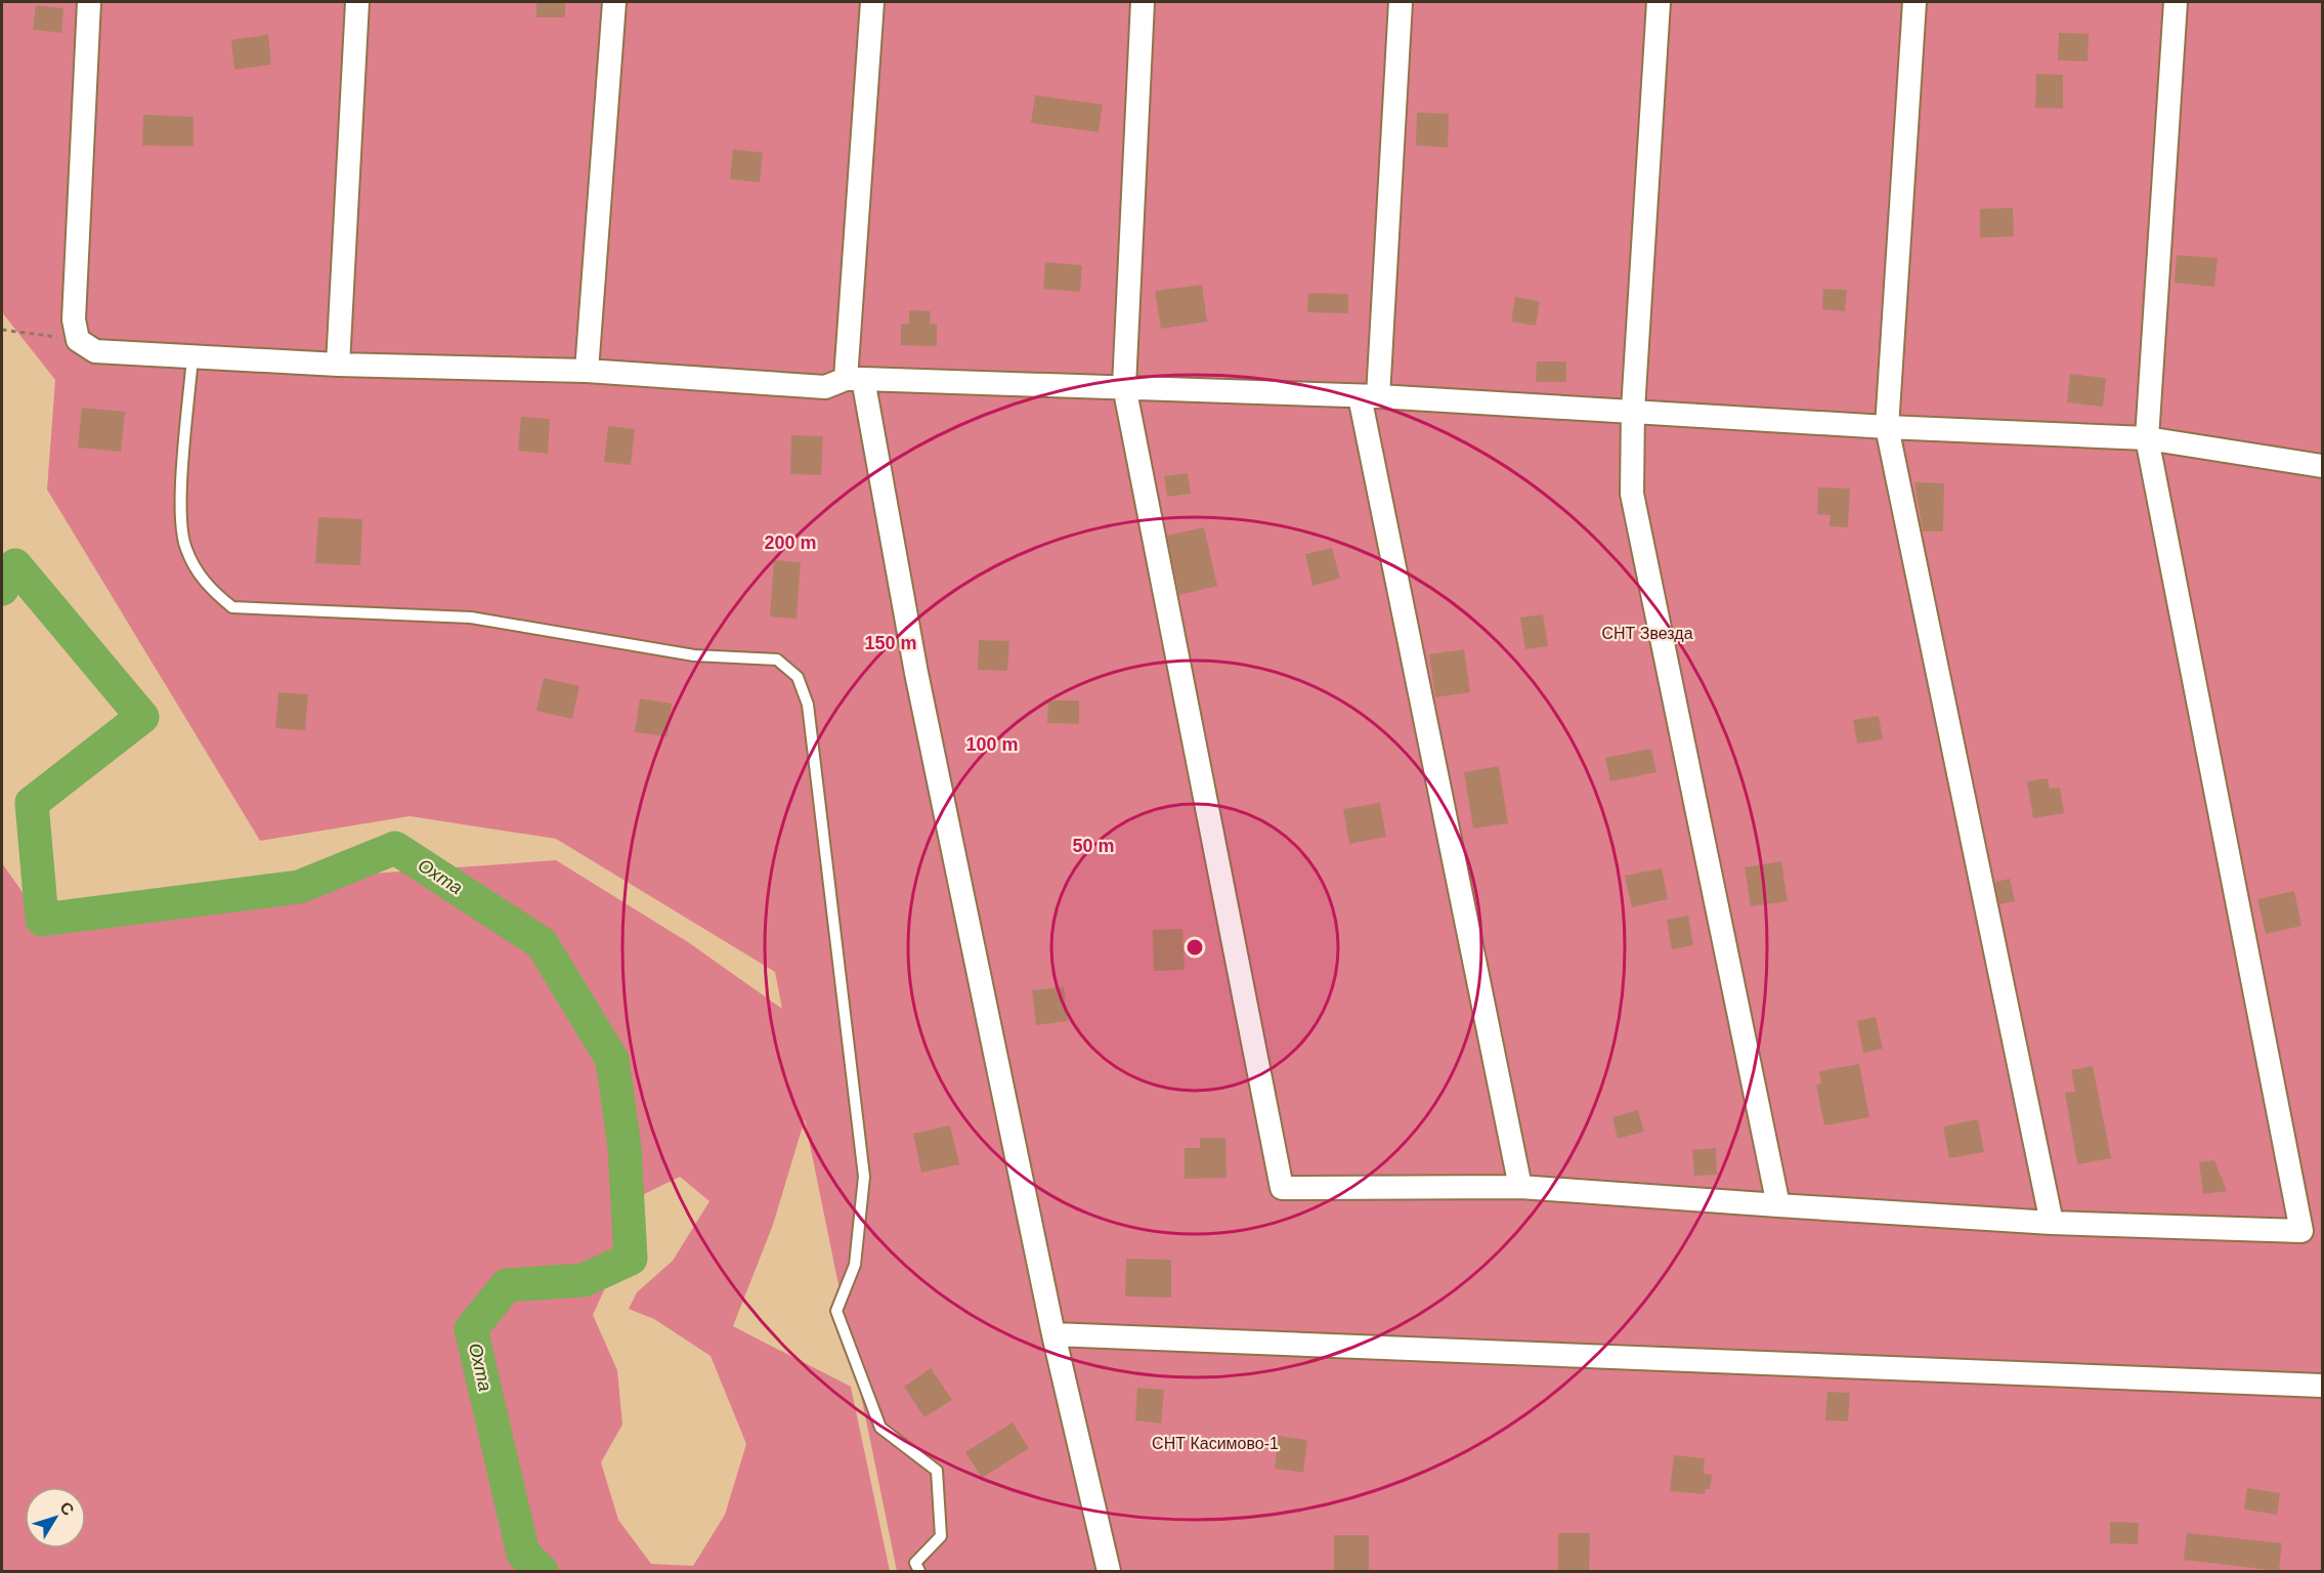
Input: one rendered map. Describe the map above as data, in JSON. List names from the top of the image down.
{
  "water": ["Охта"],
  "parks": ["СНТ Звезда", "СНТ Касимово-1"],
  "north": "top right",
  "rings": [
    "200 m",
    "150 m",
    "100 m",
    "50 m"
  ]
}
